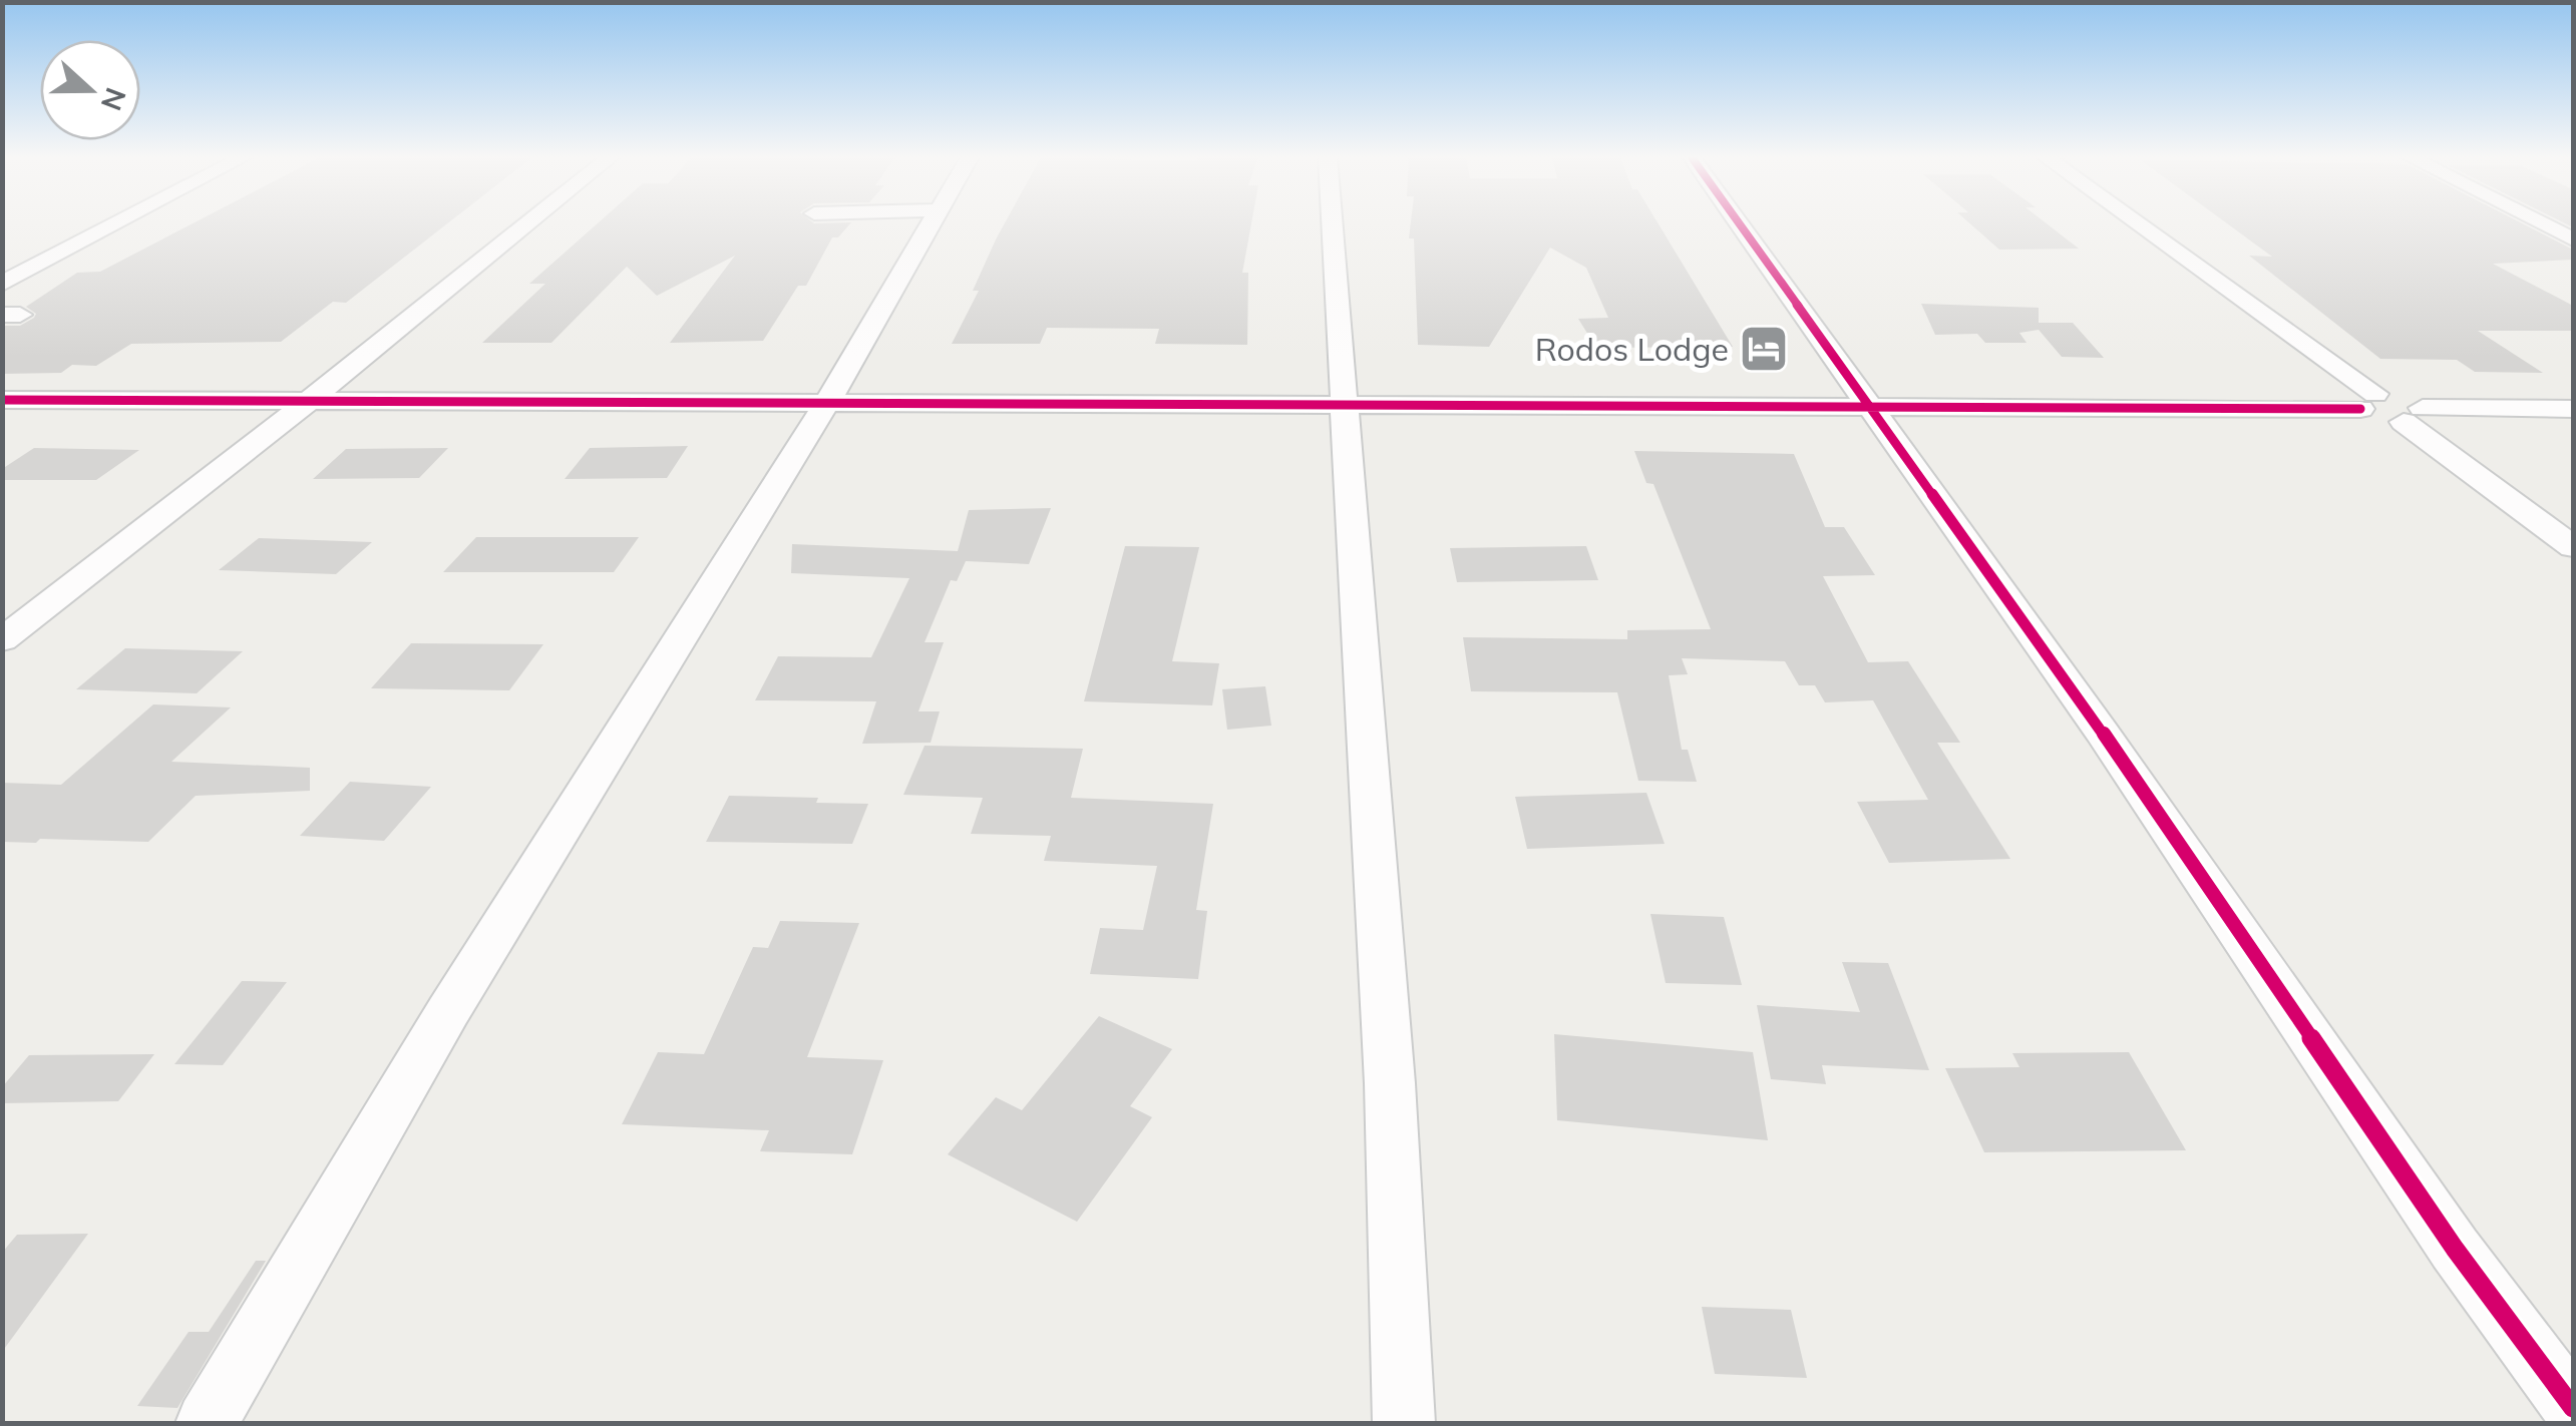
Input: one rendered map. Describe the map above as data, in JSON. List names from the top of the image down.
{
  "places": {
    "hotel": ["Rodos Lodge"]
  },
  "north": "right"
}
